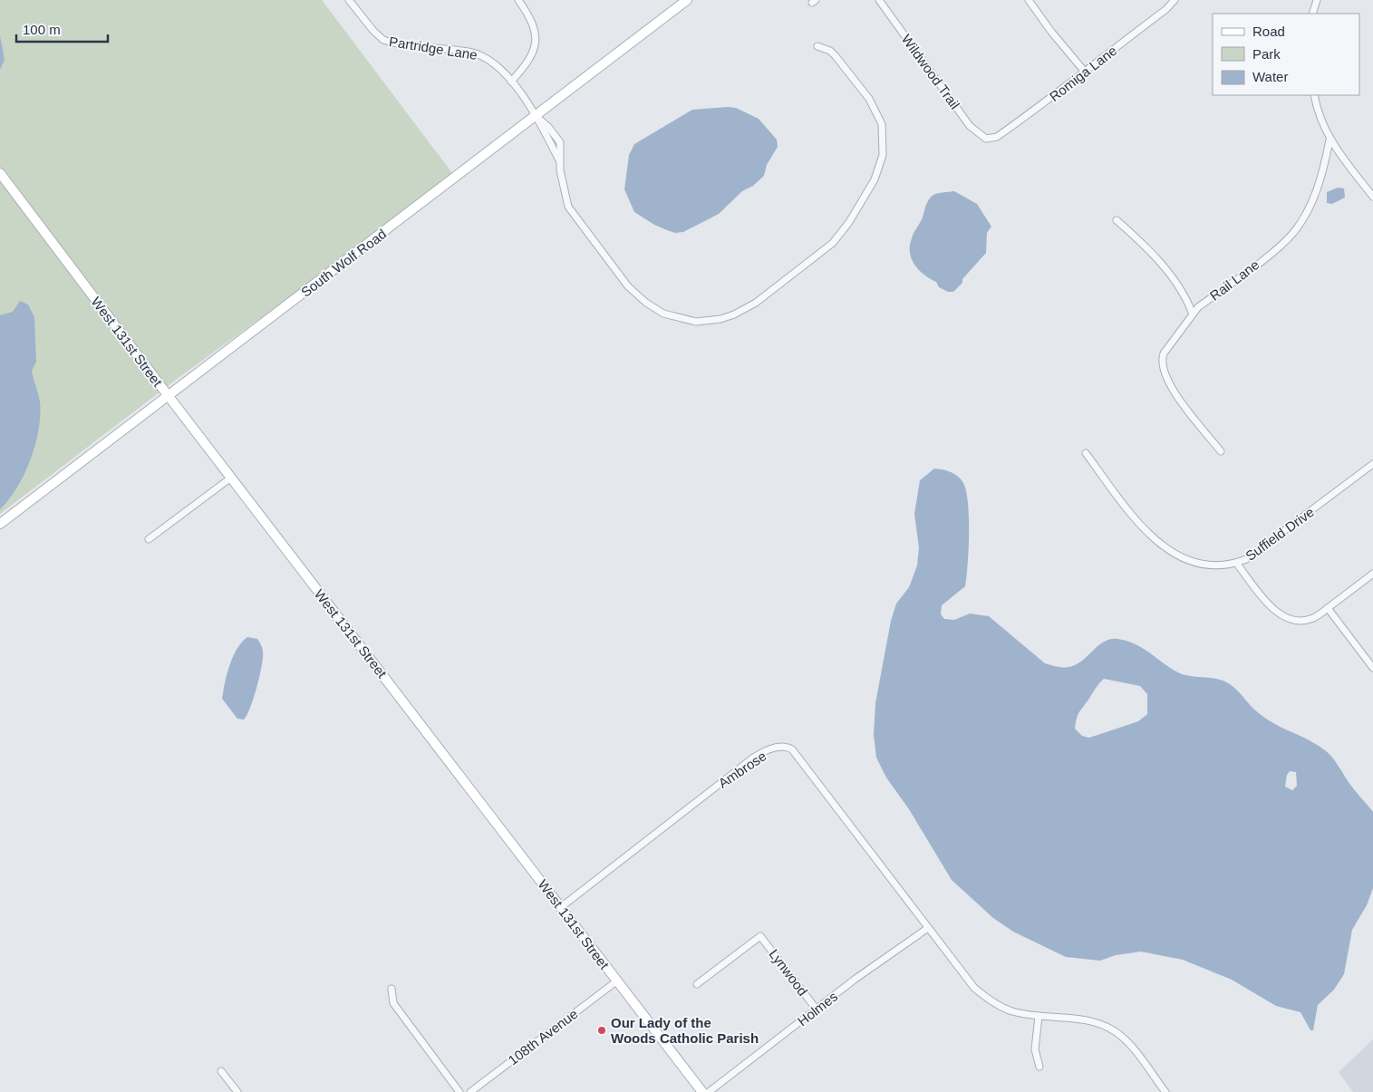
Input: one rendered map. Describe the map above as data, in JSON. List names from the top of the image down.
{
  "streets": {
    "street": [
      "Partridge Lane",
      "Wildwood Trail",
      "Romiga Lane",
      "South Wolf Road",
      "Rail Lane",
      "West 131st Street",
      "Suffield Drive",
      "Ambrose",
      "Lynwood",
      "Holmes",
      "108th Avenue"
    ]
  },
  "crossings": [
    ["Partridge Lane", "South Wolf Road"],
    ["Wildwood Trail", "Romiga Lane"],
    ["South Wolf Road", "West 131st Street"],
    ["West 131st Street", "Ambrose"],
    ["West 131st Street", "108th Avenue"],
    ["Ambrose", "Holmes"],
    ["Lynwood", "Holmes"]
  ],
  "places": ["Our Lady of the Woods Catholic Parish"],
  "legend": ["Road", "Park", "Water"],
  "scale_bar": "100 m"
}
